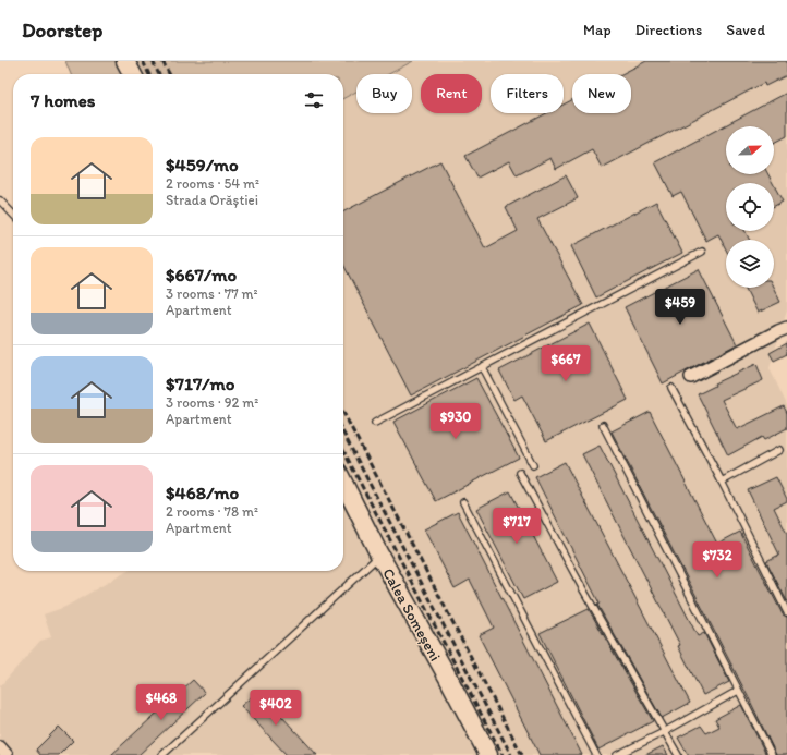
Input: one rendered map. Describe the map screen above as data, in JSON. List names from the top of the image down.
{
  "streets": {
    "main road": ["Calea Someșeni"]
  },
  "north": "right",
  "page": {
    "header": "Doorstep",
    "nav": ["Map", "Directions", "Saved"],
    "chip": [
      "Buy",
      "Rent",
      "Filters",
      "New"
    ],
    "heading": "7 homes",
    "list": [
      {
        "name": "$459/mo",
        "note": "2 rooms · 54 m² · Strada Orăștiei"
      },
      {
        "name": "$667/mo",
        "note": "3 rooms · 77 m² · Apartment"
      },
      {
        "name": "$717/mo",
        "note": "3 rooms · 92 m² · Apartment"
      },
      {
        "name": "$468/mo",
        "note": "2 rooms · 78 m² · Apartment"
      }
    ],
    "price": [
      "$459",
      "$667",
      "$930",
      "$717",
      "$732",
      "$468",
      "$402"
    ]
  }
}
